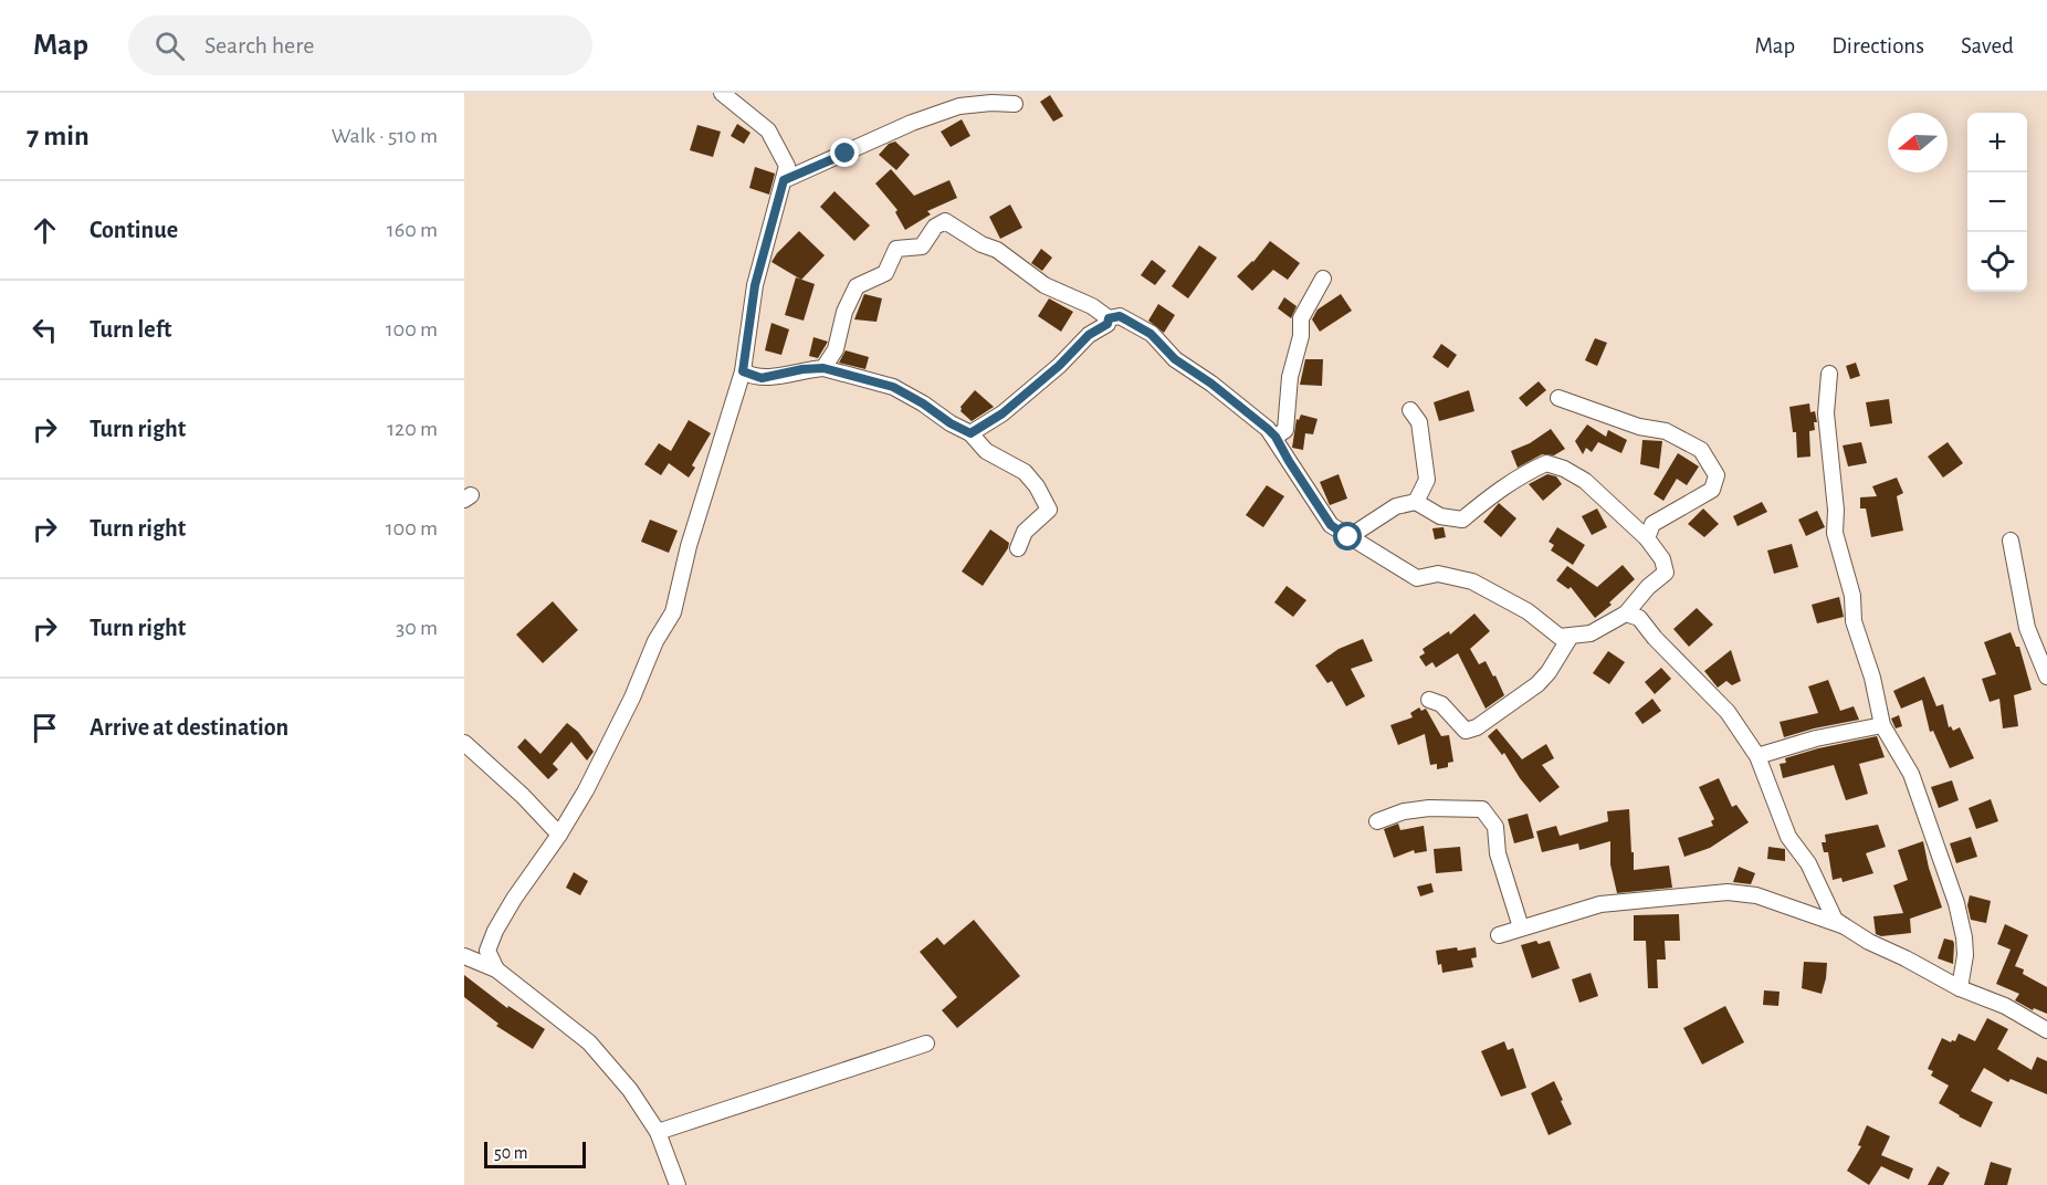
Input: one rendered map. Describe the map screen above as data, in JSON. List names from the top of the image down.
{
  "scale_bar": "50 m",
  "north": "left",
  "page": {
    "header": "Map",
    "search": "Search here",
    "nav": ["Map", "Directions", "Saved"],
    "heading": ["7 min", "Walk · 510 m"],
    "map_buttons": ["+", "−"],
    "list": [
      ["Continue", "160 m"],
      ["Turn left", "100 m"],
      ["Turn right", "120 m"],
      ["Turn right", "100 m"],
      ["Turn right", "30 m"],
      "Arrive at destination"
    ],
    "scale": "50 m"
  }
}
